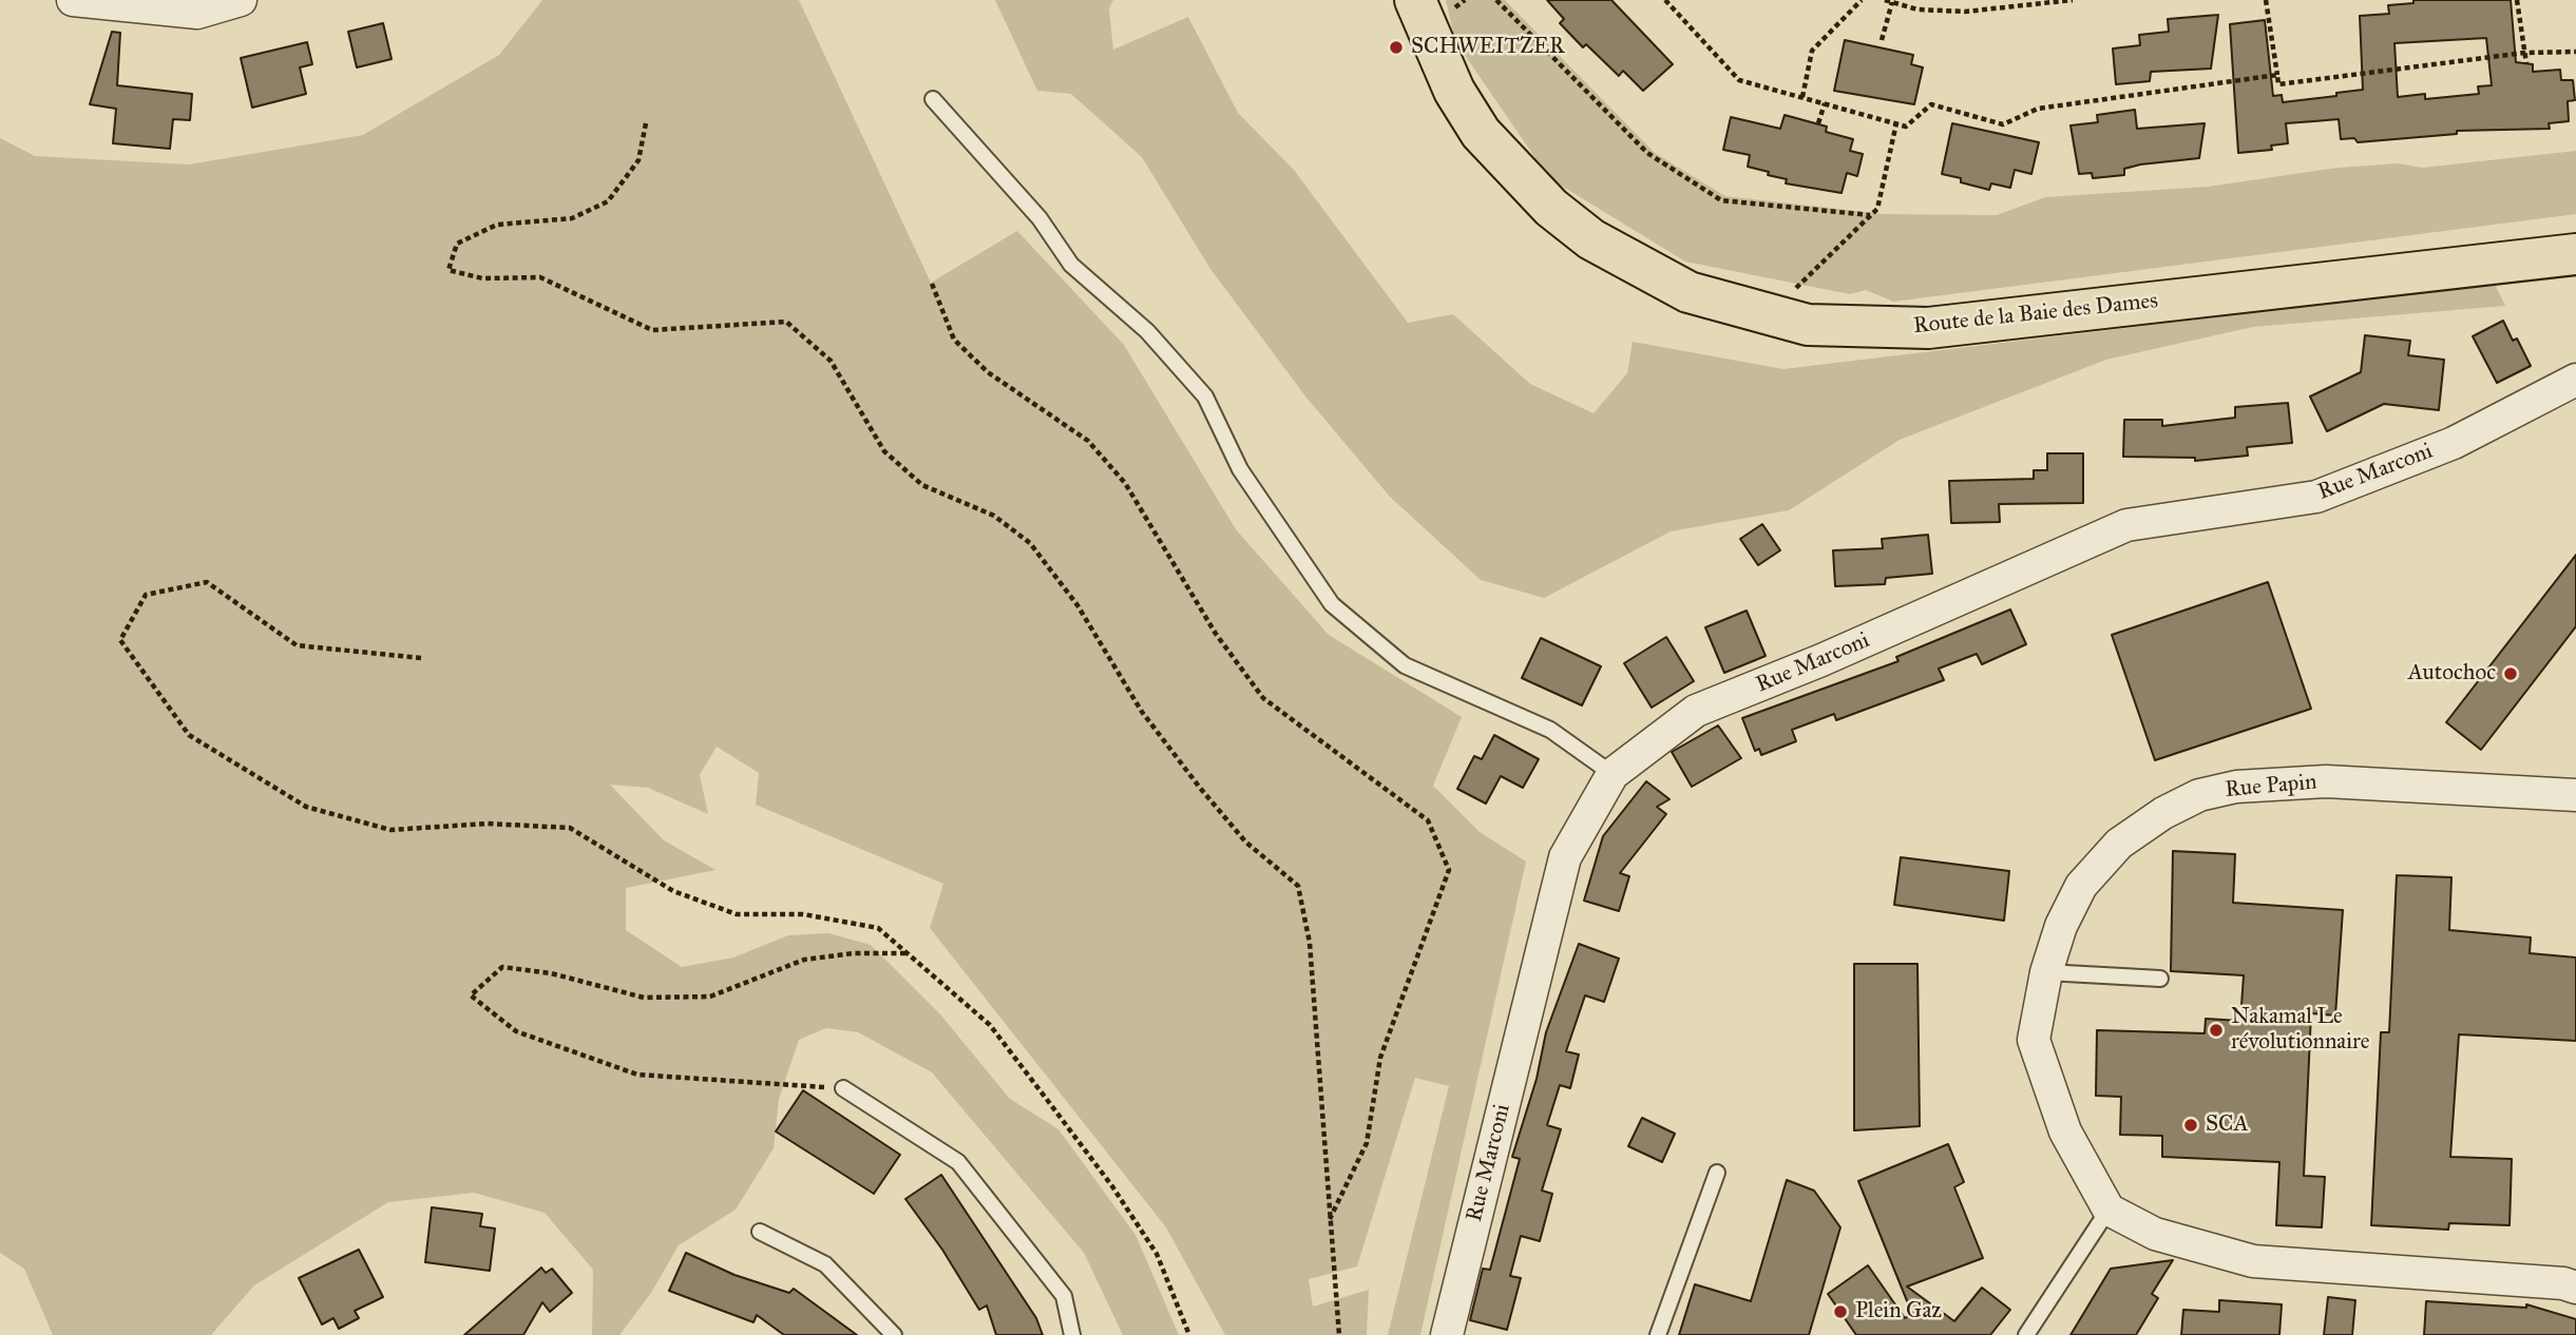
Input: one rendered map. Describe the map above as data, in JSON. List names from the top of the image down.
{
  "streets": {
    "main road": ["Route de la Baie des Dames"],
    "street": ["Rue Marconi", "Rue Papin"]
  },
  "places": [
    "SCHWEITZER",
    "Autochoc",
    "Nakamal Le révolutionnaire",
    "SCA",
    "Plein Gaz"
  ]
}
